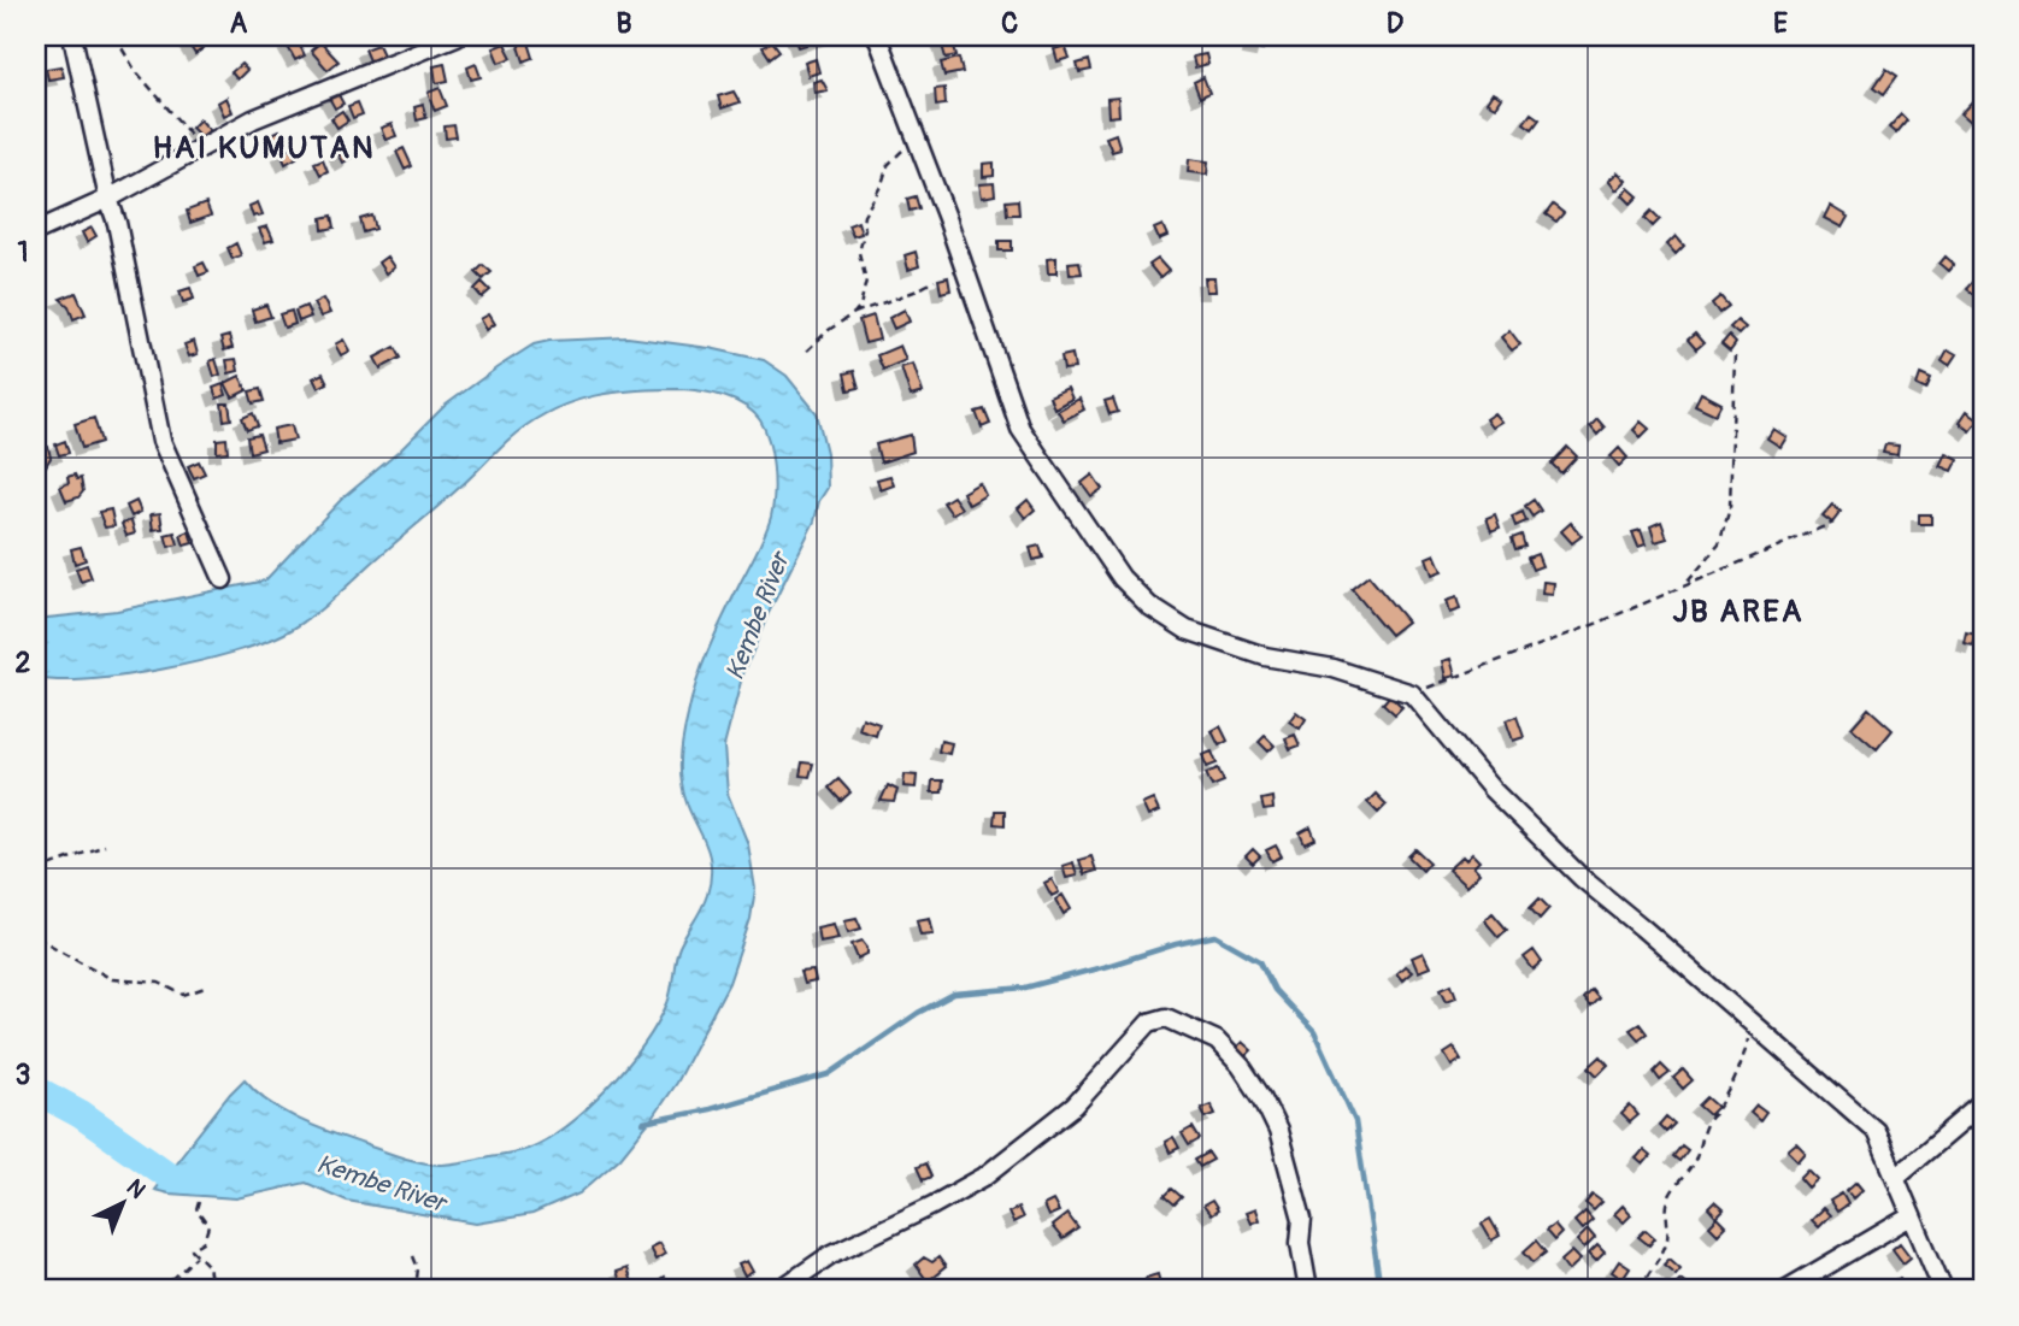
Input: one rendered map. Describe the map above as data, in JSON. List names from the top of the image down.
{
  "districts": ["HAI KUMUTAN", "JB AREA"],
  "water": ["Kembe River"],
  "north": "top right",
  "grid": {
    "columns": [
      "A",
      "B",
      "C",
      "D",
      "E"
    ],
    "rows": ["1", "2", "3"]
  }
}
